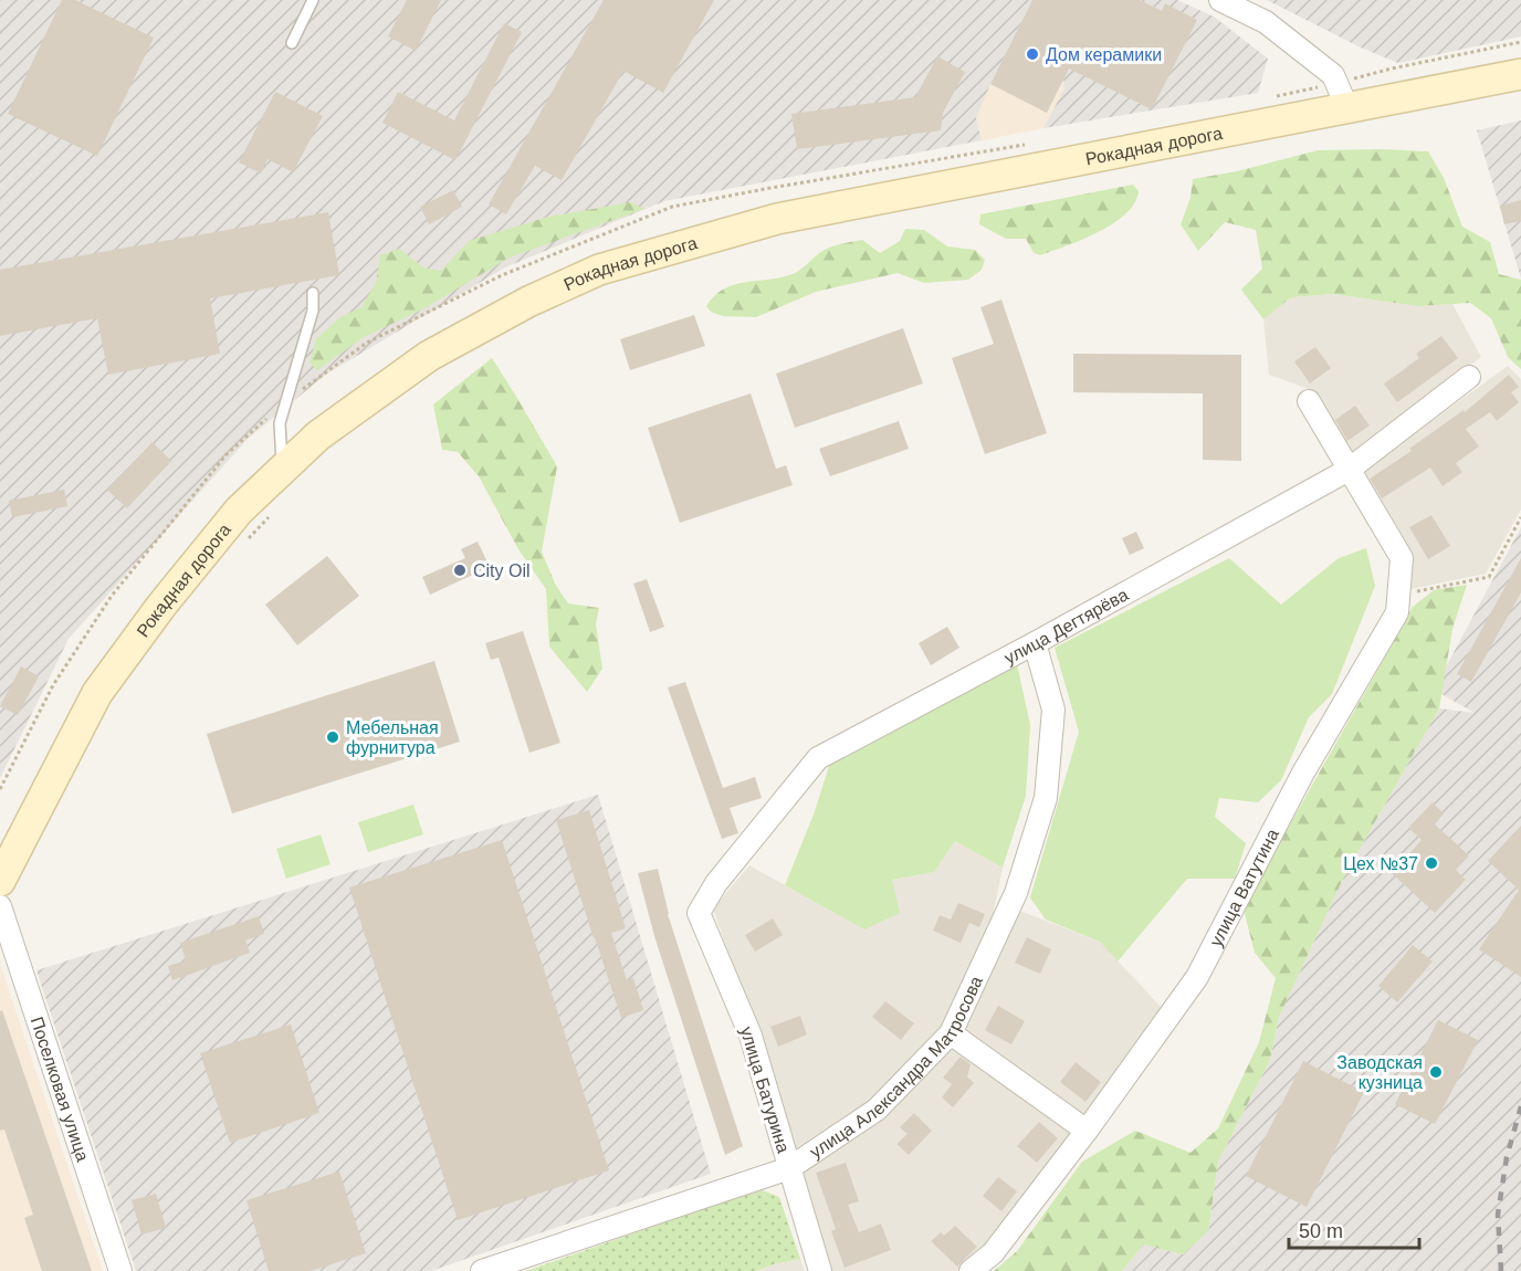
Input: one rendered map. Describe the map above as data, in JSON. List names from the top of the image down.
{
  "streets": {
    "main road": ["Рокадная дорога"],
    "street": [
      "улица Дегтярёва",
      "улица Ватутина",
      "улица Александра Матросова",
      "Поселковая улица",
      "улица Батурина"
    ]
  },
  "crossings": [
    ["улица Дегтярёва", "улица Ватутина"],
    ["улица Дегтярёва", "улица Александра Матросова"],
    ["улица Дегтярёва", "улица Батурина"],
    ["улица Александра Матросова", "улица Батурина"]
  ],
  "places": [
    "Дом керамики",
    "City Oil",
    "Мебельная фурнитура",
    "Цех №37",
    "Заводская кузница"
  ],
  "scale_bar": "50 m"
}
